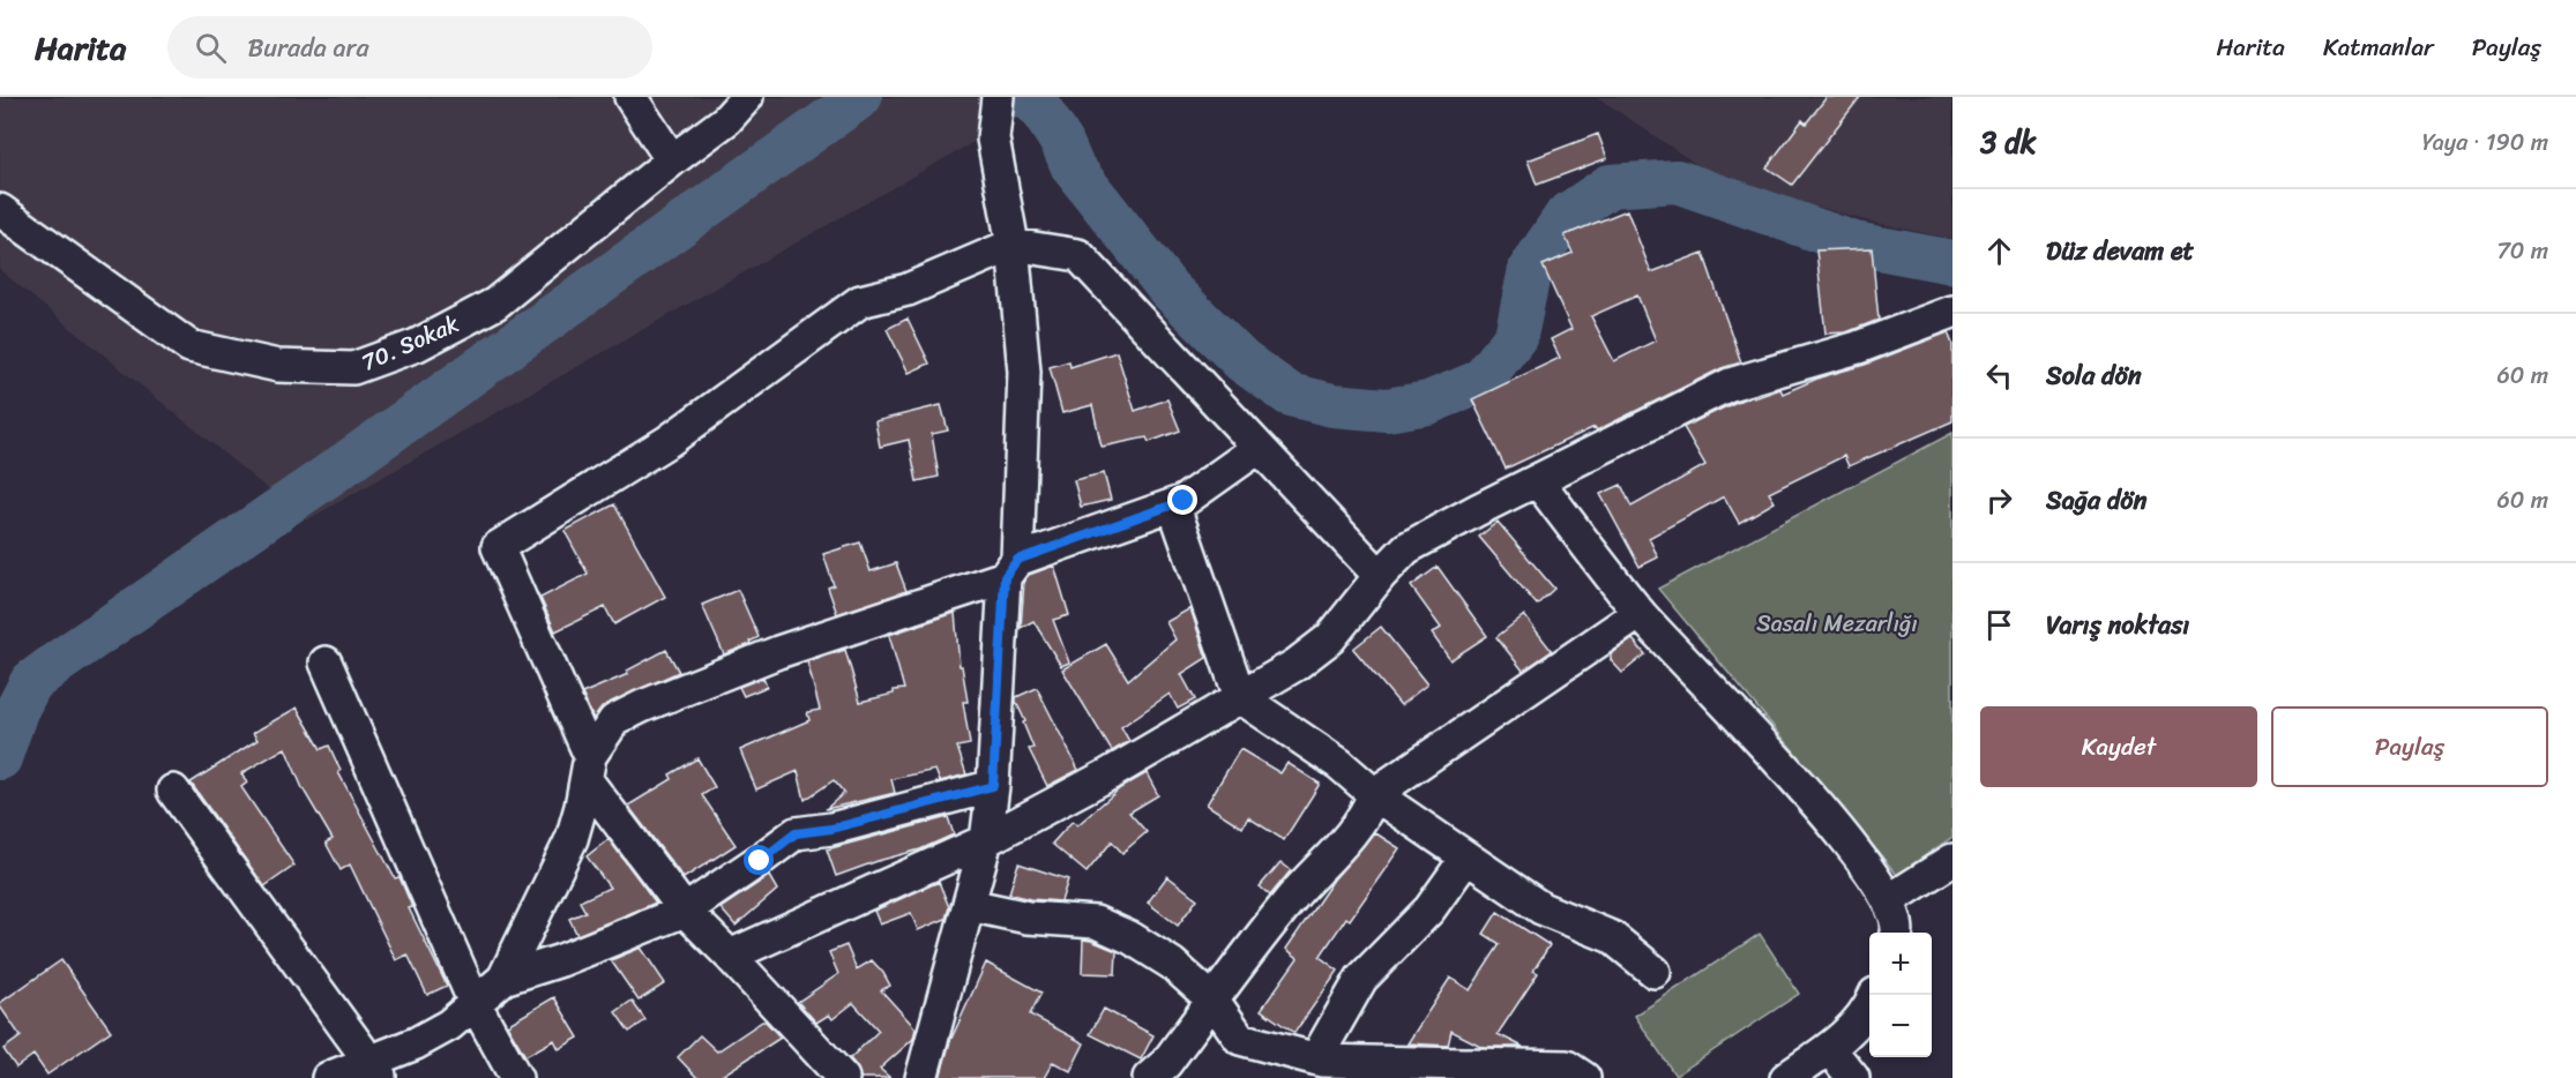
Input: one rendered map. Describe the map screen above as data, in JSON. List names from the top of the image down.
{
  "streets": {
    "street": ["70. Sokak"]
  },
  "parks": ["Sasalı Mezarlığı"],
  "page": {
    "header": "Harita",
    "search": "Burada ara",
    "nav": ["Harita", "Katmanlar", "Paylaş"],
    "heading": ["3 dk", "Yaya · 190 m"],
    "list": [
      ["Düz devam et", "70 m"],
      ["Sola dön", "60 m"],
      ["Sağa dön", "60 m"],
      "Varış noktası"
    ],
    "buttons": ["Kaydet", "Paylaş"],
    "map_buttons": ["+", "−"]
  }
}
